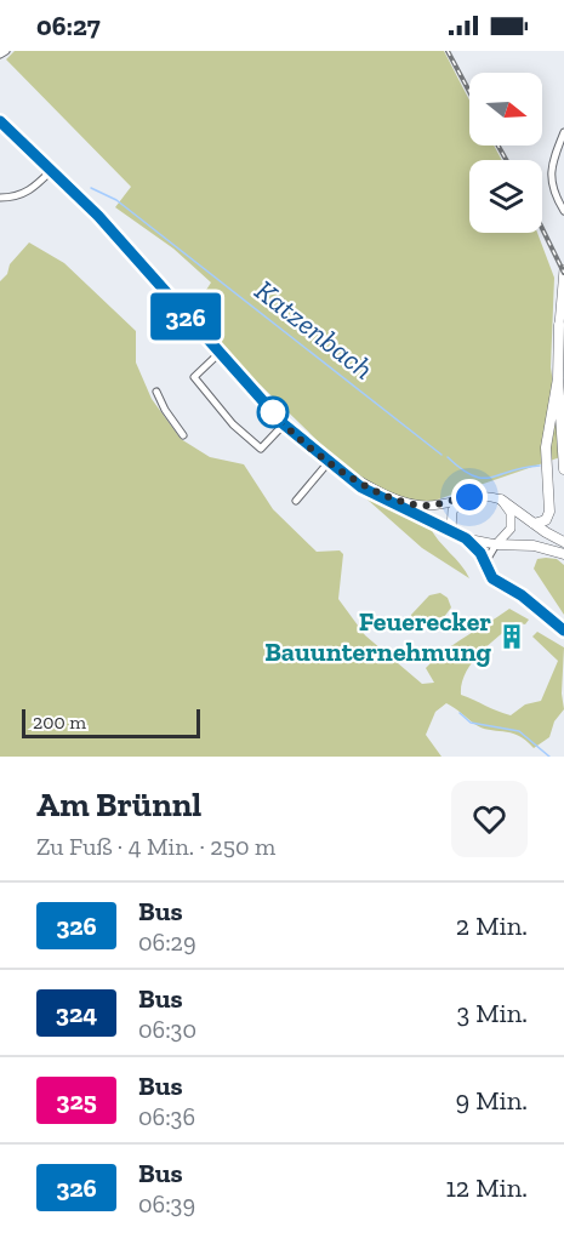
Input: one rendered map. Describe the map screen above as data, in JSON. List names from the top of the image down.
{
  "water": ["Katzenbach"],
  "places": {
    "building": ["Feuerecker Bauunternehmung"]
  },
  "lines": ["bus line 326"],
  "scale_bar": "200 m",
  "north": "right",
  "page": {
    "status": "06:27",
    "on_map": "326",
    "scale": "200 m",
    "heading": ["Am Brünnl", "Zu Fuß · 4 Min. · 250 m"],
    "list": [
      {
        "mark": "326",
        "name": "Bus",
        "note": "06:29",
        "value": "2 Min."
      },
      {
        "mark": "324",
        "name": "Bus",
        "note": "06:30",
        "value": "3 Min."
      },
      {
        "mark": "325",
        "name": "Bus",
        "note": "06:36",
        "value": "9 Min."
      },
      {
        "mark": "326",
        "name": "Bus",
        "note": "06:39",
        "value": "12 Min."
      }
    ]
  }
}
